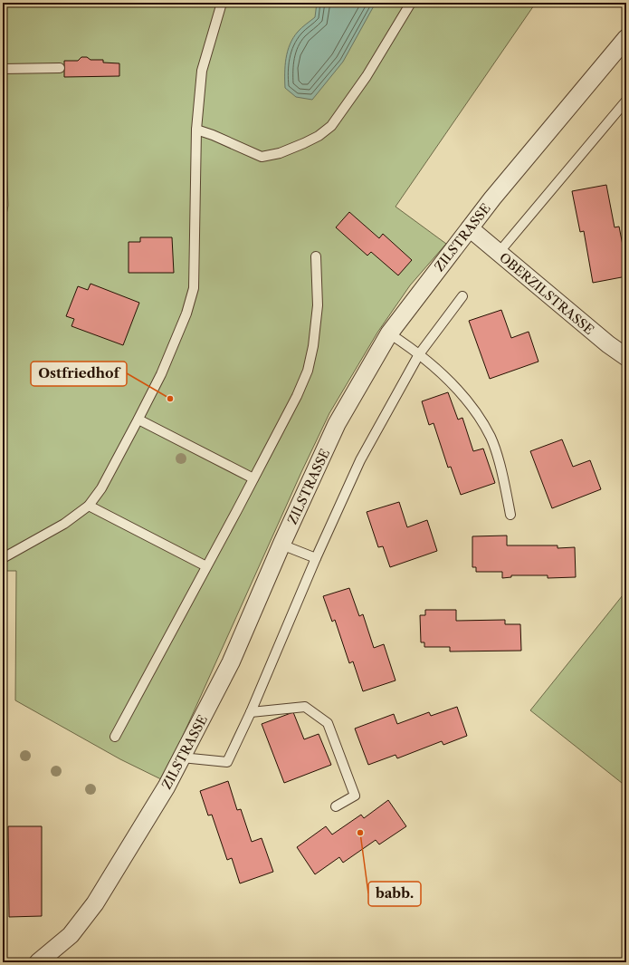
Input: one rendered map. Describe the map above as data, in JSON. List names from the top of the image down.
{
  "streets": {
    "street": ["ZILSTRASSE", "OBERZILSTRASSE"]
  },
  "crossings": [
    ["ZILSTRASSE", "OBERZILSTRASSE"]
  ],
  "places": ["Ostfriedhof", "babb."]
}
